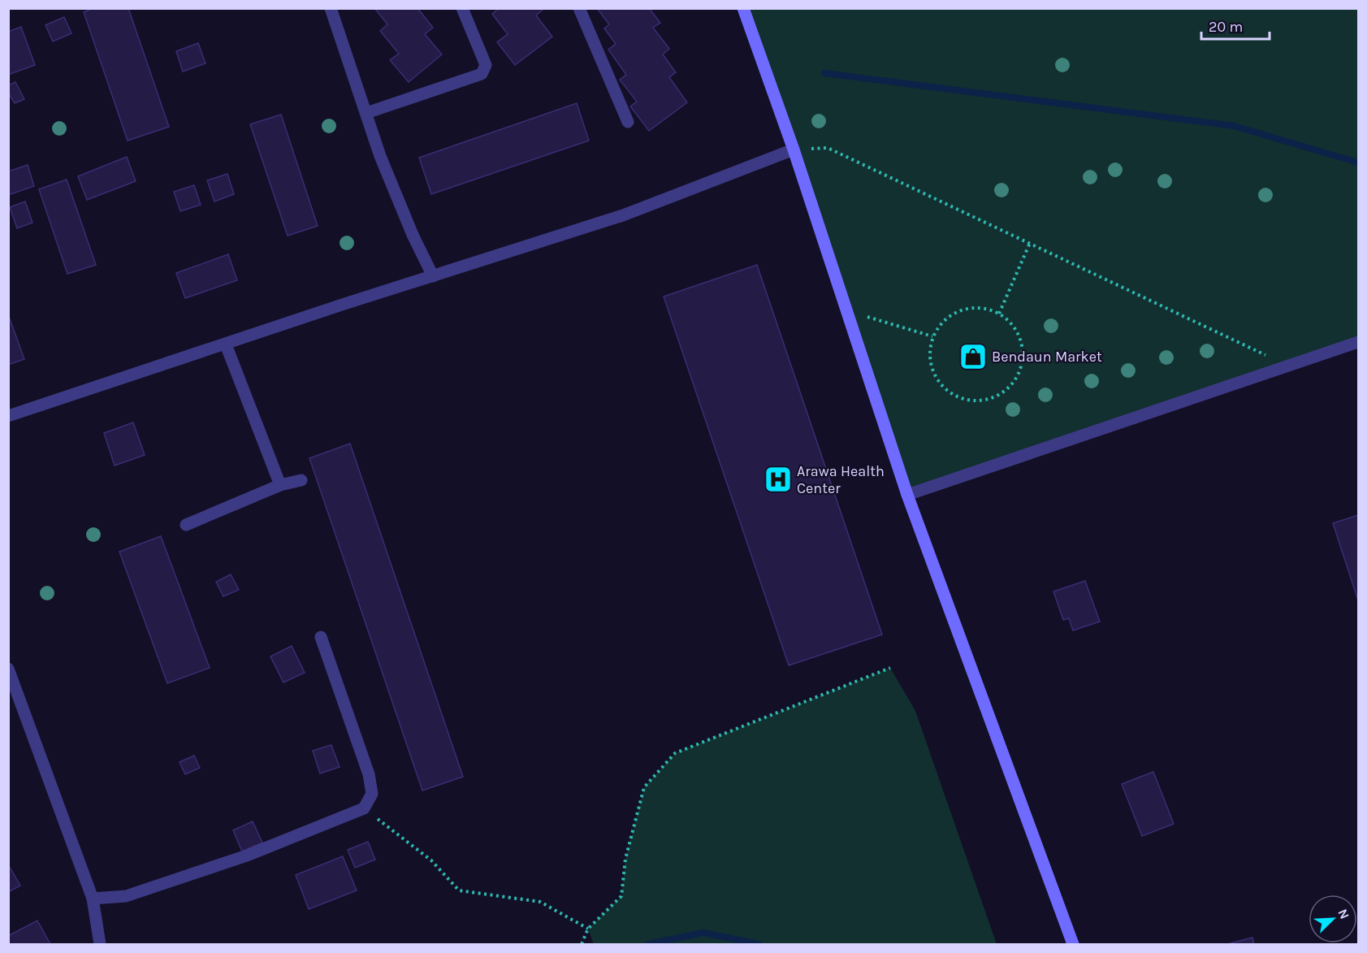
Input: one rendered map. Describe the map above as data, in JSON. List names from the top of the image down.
{
  "places": {
    "shop": ["Bendaun Market"],
    "hospital": ["Arawa Health Center"]
  },
  "scale_bar": "20 m",
  "north": "top right"
}
